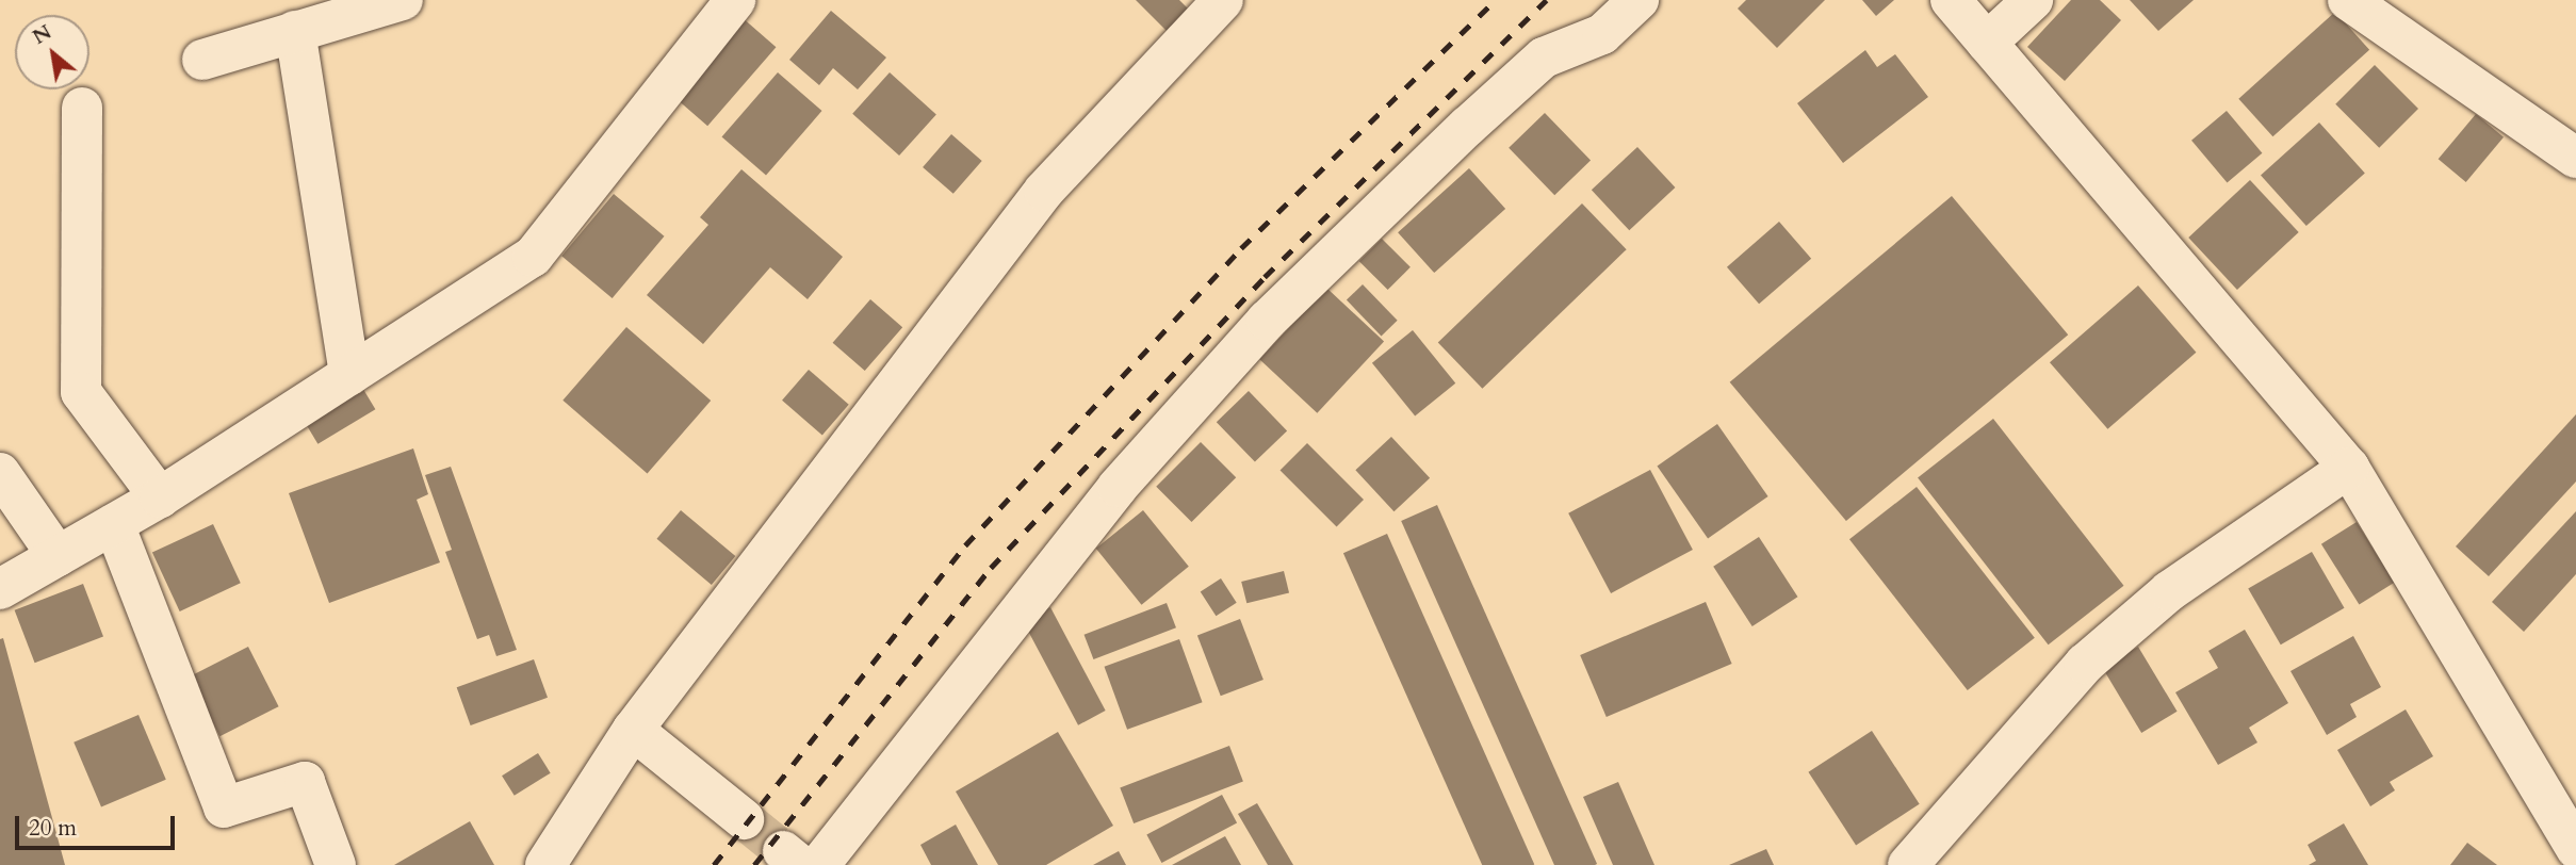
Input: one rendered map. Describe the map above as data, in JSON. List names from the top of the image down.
{
  "scale_bar": "20 m",
  "north": "top left"
}
